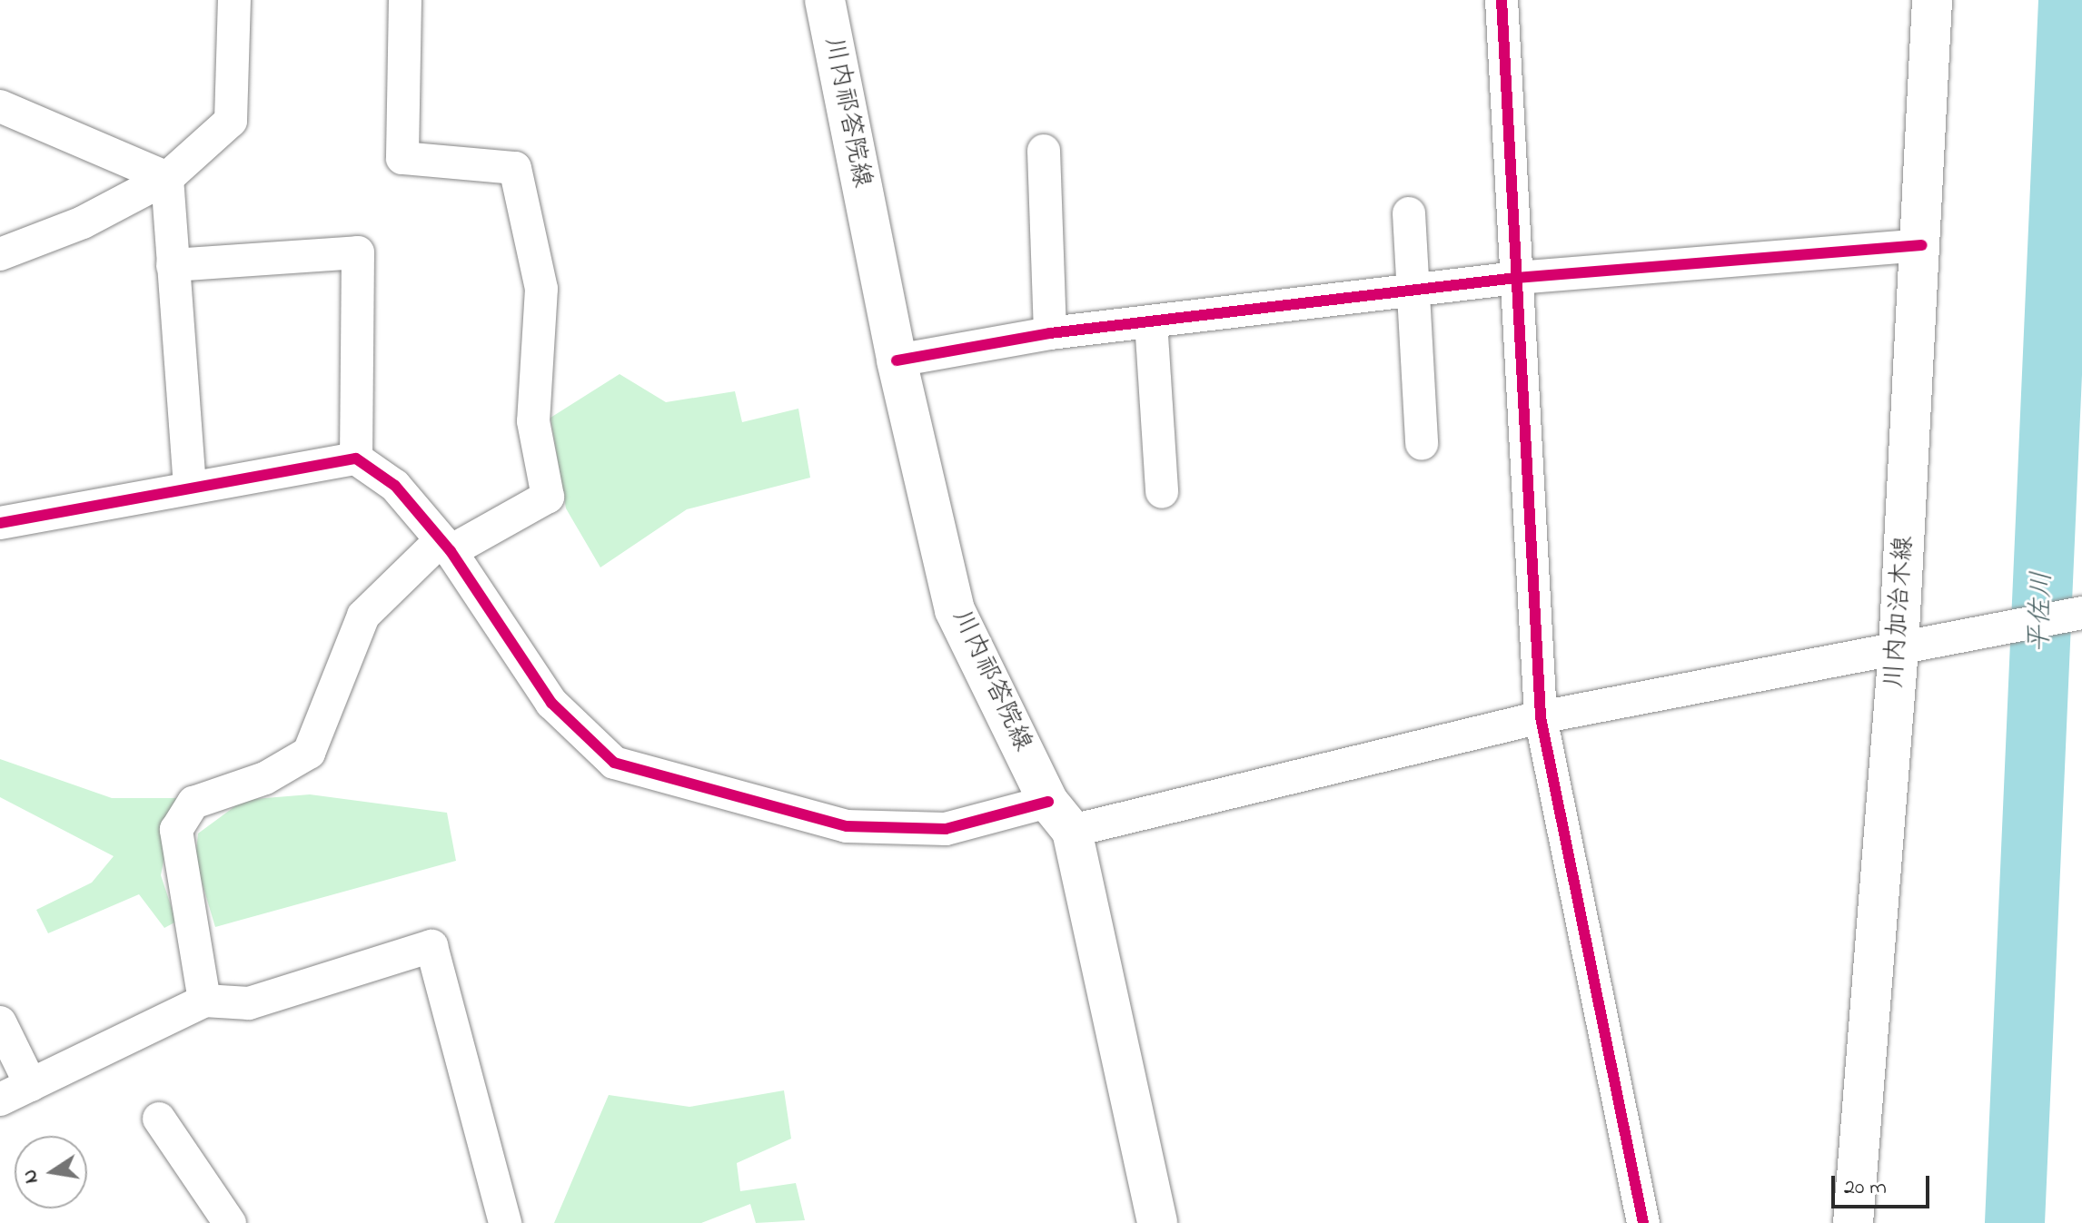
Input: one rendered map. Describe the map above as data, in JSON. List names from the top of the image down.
{
  "streets": {
    "main road": ["川内祁答院線", "川内加治木線"]
  },
  "water": ["平佐川"],
  "scale_bar": "20 m",
  "north": "left"
}
